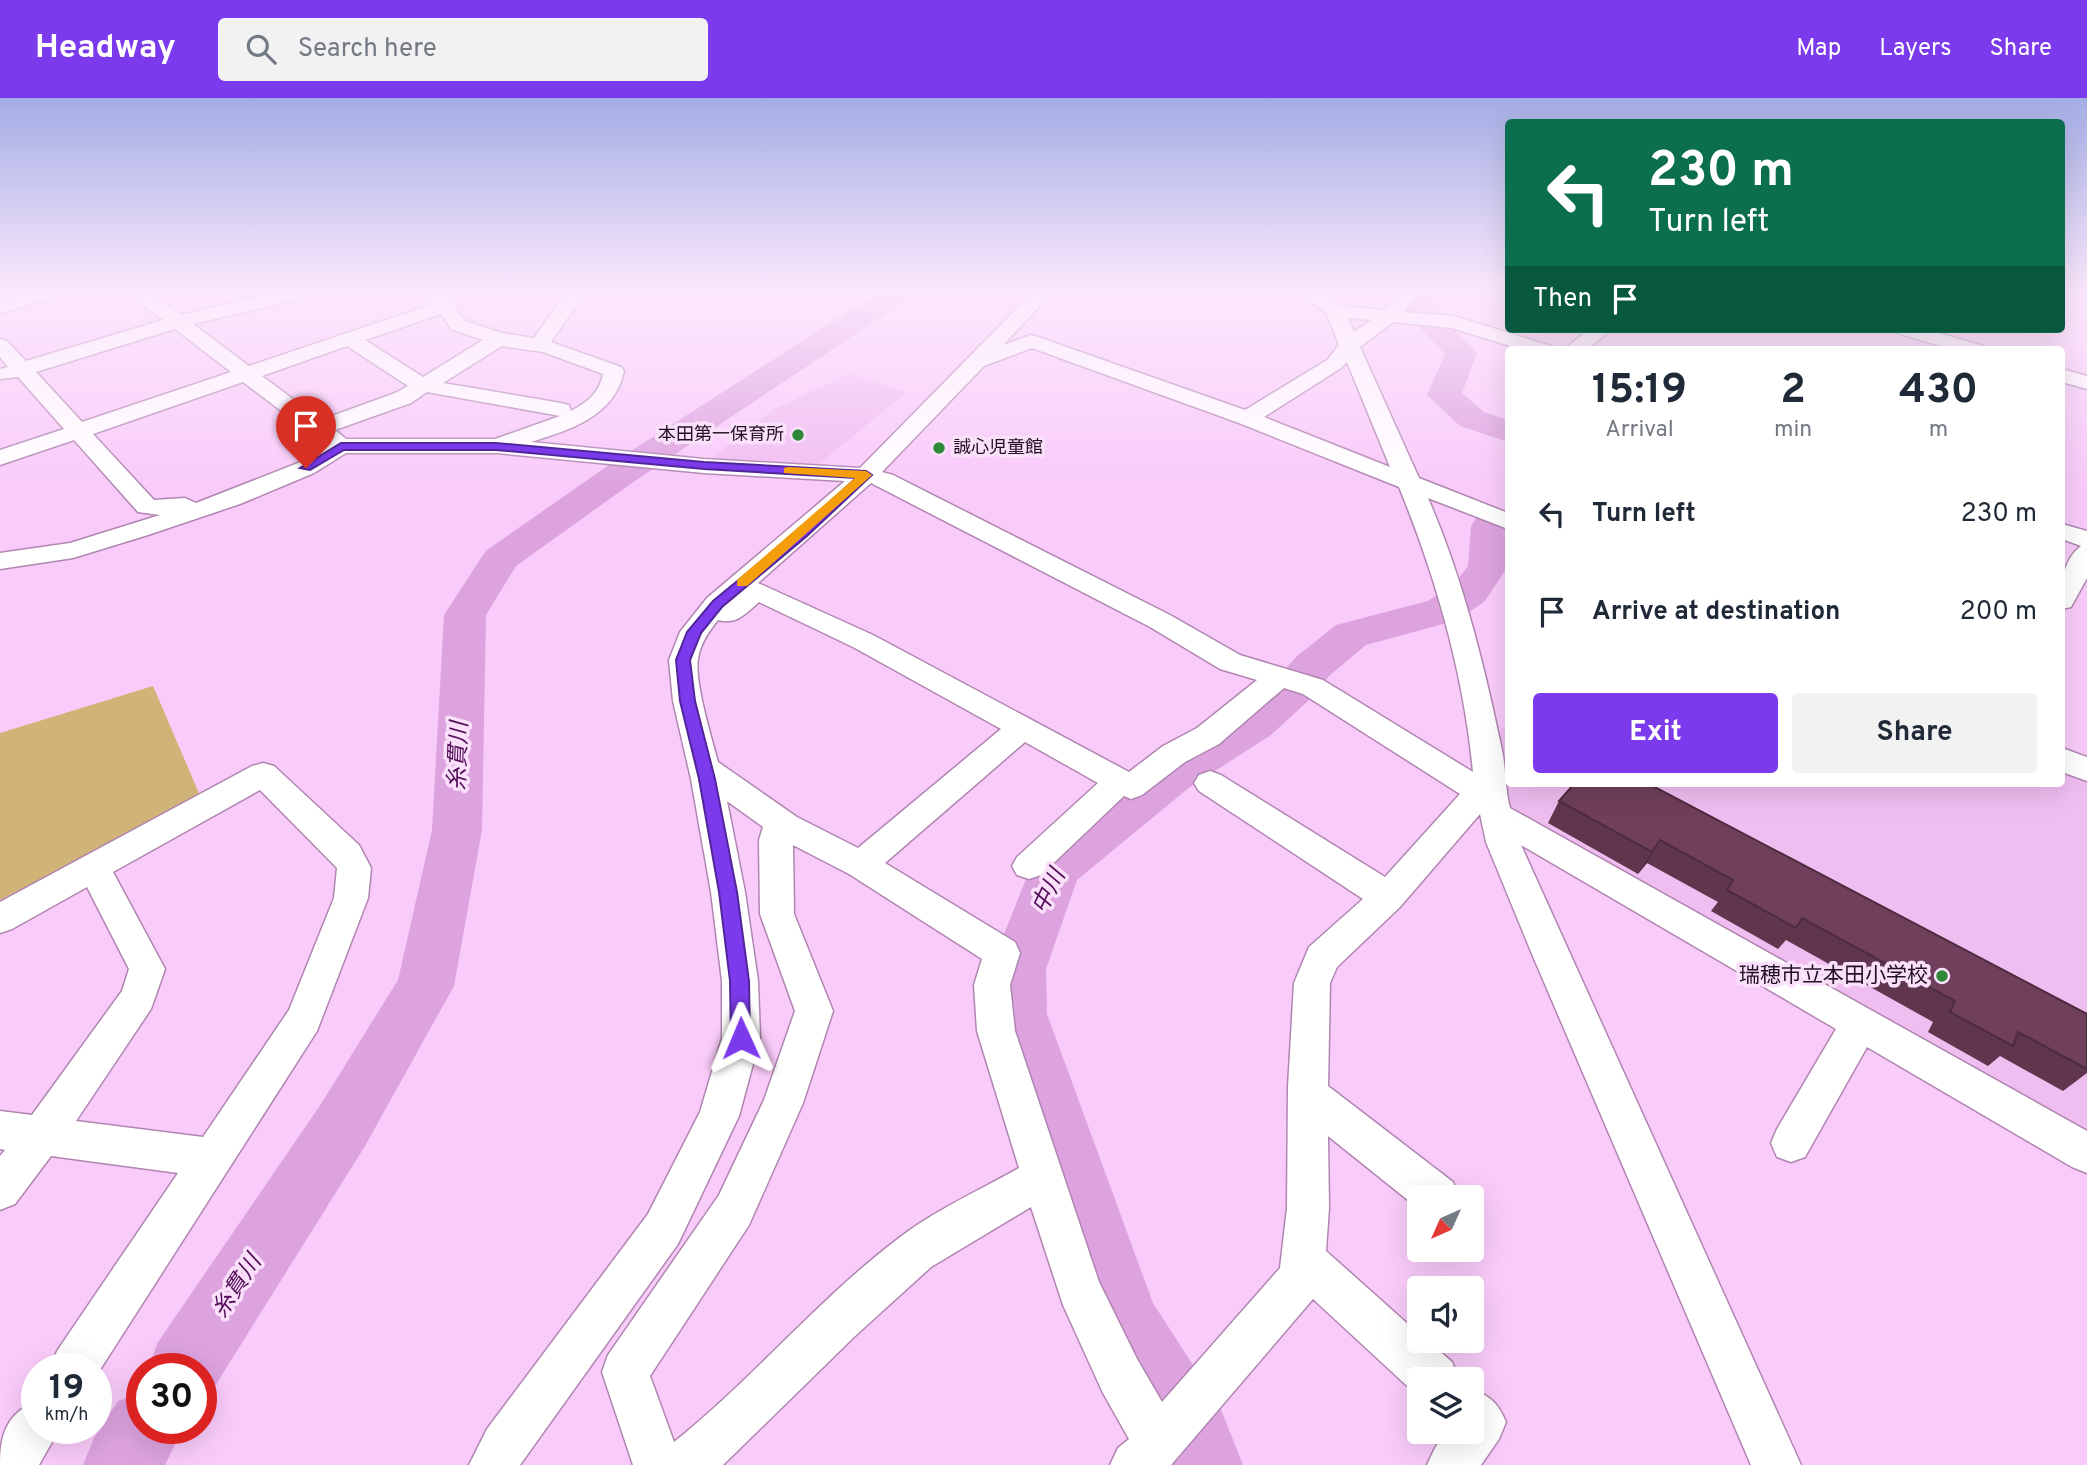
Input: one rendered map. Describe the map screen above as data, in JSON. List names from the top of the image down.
{
  "water": ["糸貫川", "中川"],
  "places": ["本田第一保育所", "誠心児童館", "瑞穂市立本田小学校"],
  "north": "bottom left",
  "page": {
    "header": "Headway",
    "search": "Search here",
    "nav": ["Map", "Layers", "Share"],
    "turn": ["230 m", "Turn left"],
    "then": "Then",
    "eta": [
      "15:19",
      "Arrival",
      "2",
      "min",
      "430",
      "m"
    ],
    "list": [
      {
        "name": "Turn left",
        "value": "230 m"
      },
      {
        "name": "Arrive at destination",
        "value": "200 m"
      }
    ],
    "buttons": ["Exit", "Share"],
    "speed": "19 km/h",
    "limit": "30"
  }
}
